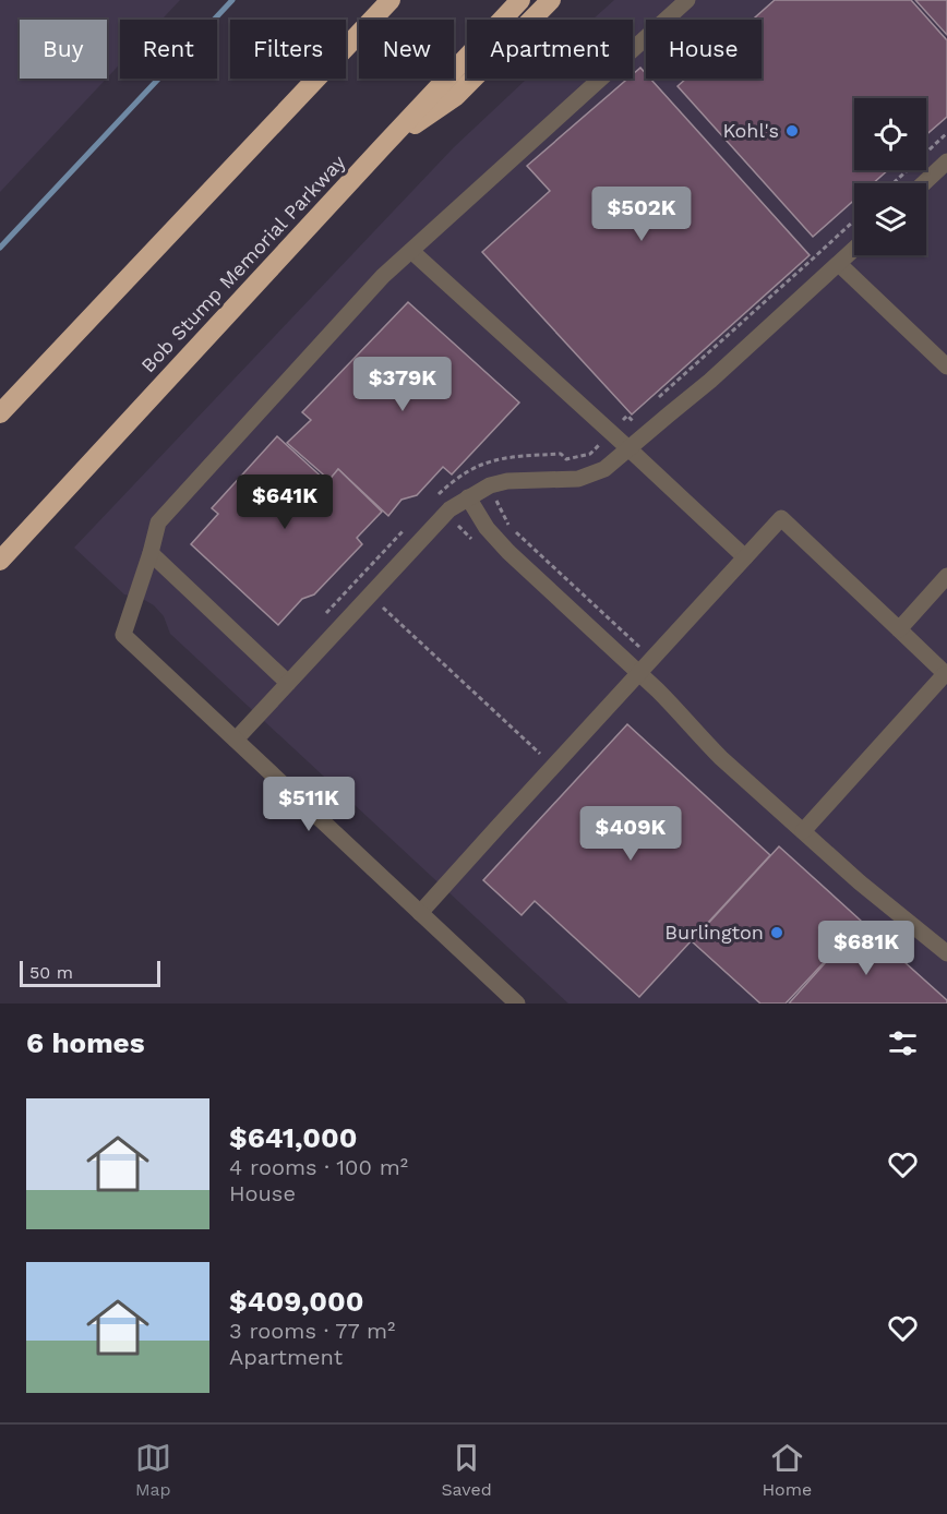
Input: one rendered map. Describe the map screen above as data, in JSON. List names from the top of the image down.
{
  "streets": {
    "highway": ["Bob Stump Memorial Parkway"]
  },
  "places": ["Kohl's", "Burlington"],
  "scale_bar": "50 m",
  "page": {
    "chip": [
      "Buy",
      "Rent",
      "Filters",
      "New",
      "Apartment",
      "House"
    ],
    "price": [
      "$502K",
      "$379K",
      "$641K",
      "$511K",
      "$409K",
      "$681K"
    ],
    "scale": "50 m",
    "heading": "6 homes",
    "list": [
      {
        "name": "$641,000",
        "note": "4 rooms · 100 m² · House"
      },
      {
        "name": "$409,000",
        "note": "3 rooms · 77 m² · Apartment"
      }
    ],
    "tabs": ["Map", "Saved", "Home"]
  }
}
